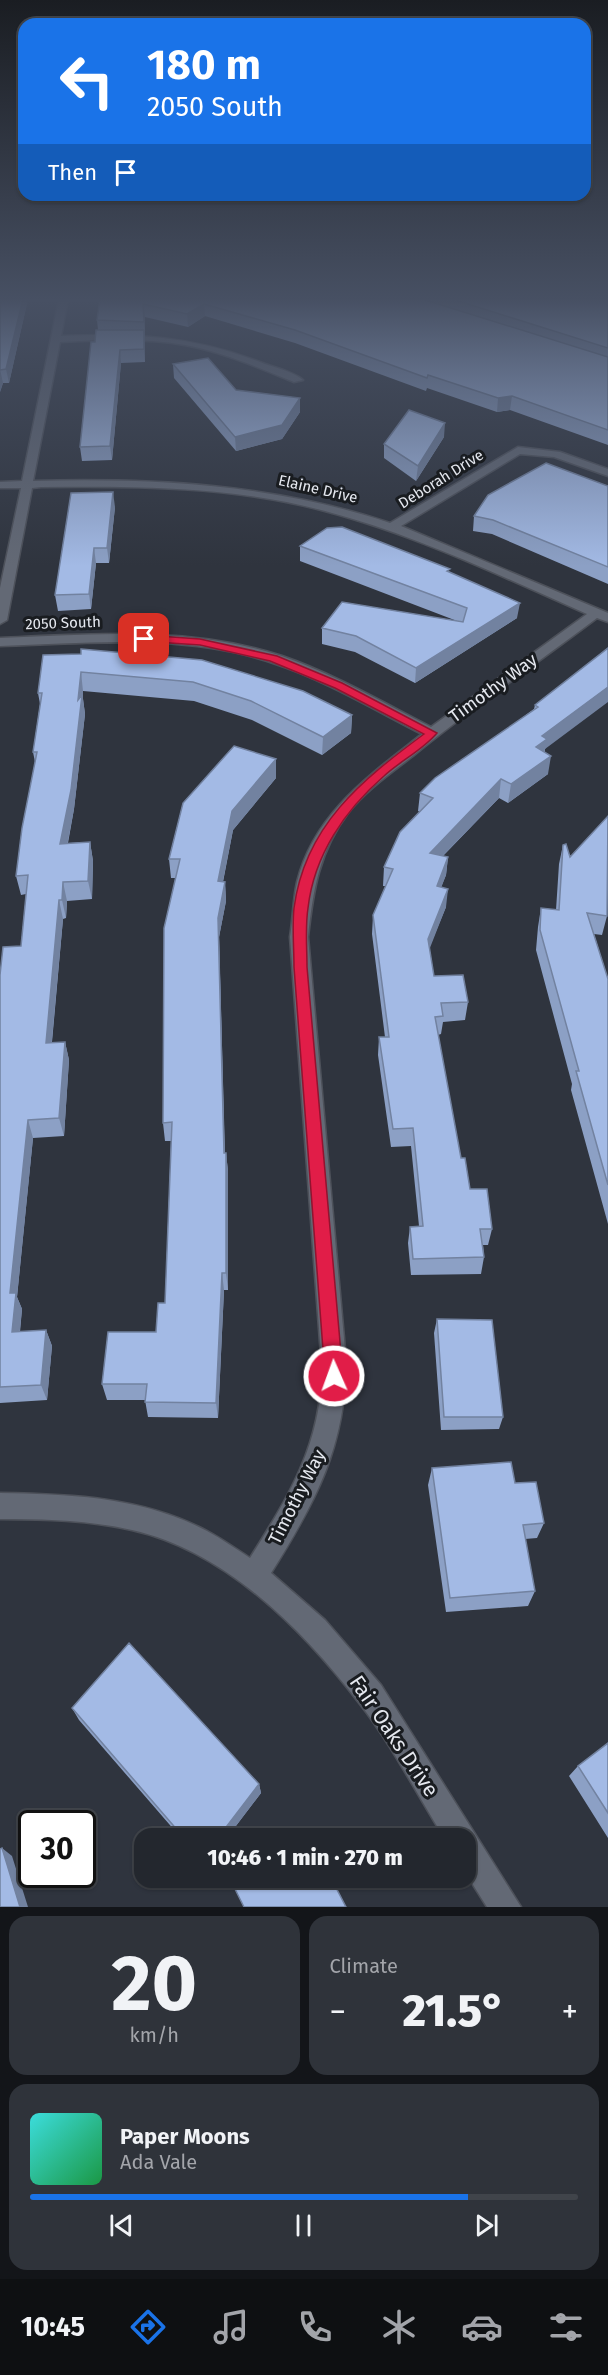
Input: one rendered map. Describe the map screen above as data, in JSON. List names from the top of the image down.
{
  "streets": {
    "street": [
      "Deborah Drive",
      "Elaine Drive",
      "2050 South",
      "Timothy Way",
      "Fair Oaks Drive"
    ]
  },
  "crossings": [
    ["Deborah Drive", "Elaine Drive"],
    ["Elaine Drive", "Timothy Way"],
    ["2050 South", "Timothy Way"],
    ["Timothy Way", "Fair Oaks Drive"]
  ],
  "page": {
    "turn": ["180 m", "2050 South"],
    "then": "Then",
    "limit": "30",
    "trip": "10:46 · 1 min · 270 m",
    "tile": [
      ["20", "km/h"],
      "Climate"
    ],
    "heat": ["−", "21.5°", "+"],
    "song": ["Paper Moons", "Ada Vale"],
    "tabs": "10:45"
  }
}
